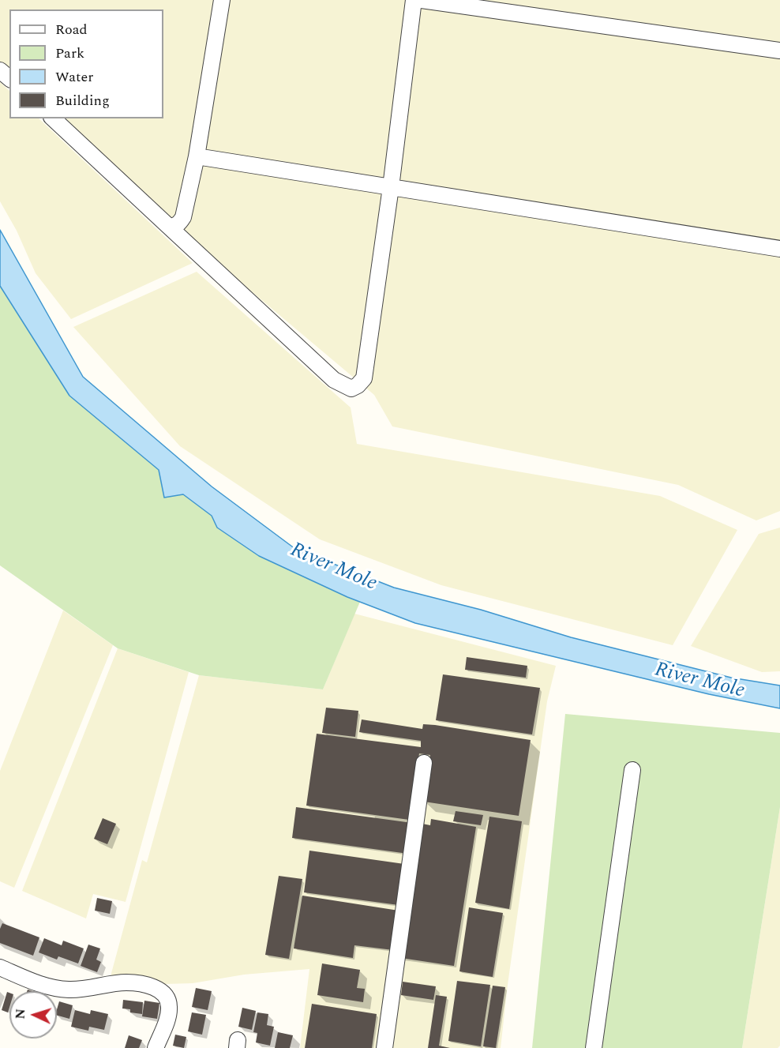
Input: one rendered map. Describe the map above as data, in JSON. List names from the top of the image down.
{
  "water": ["River Mole"],
  "legend": [
    "Road",
    "Park",
    "Water",
    "Building"
  ],
  "north": "left"
}
